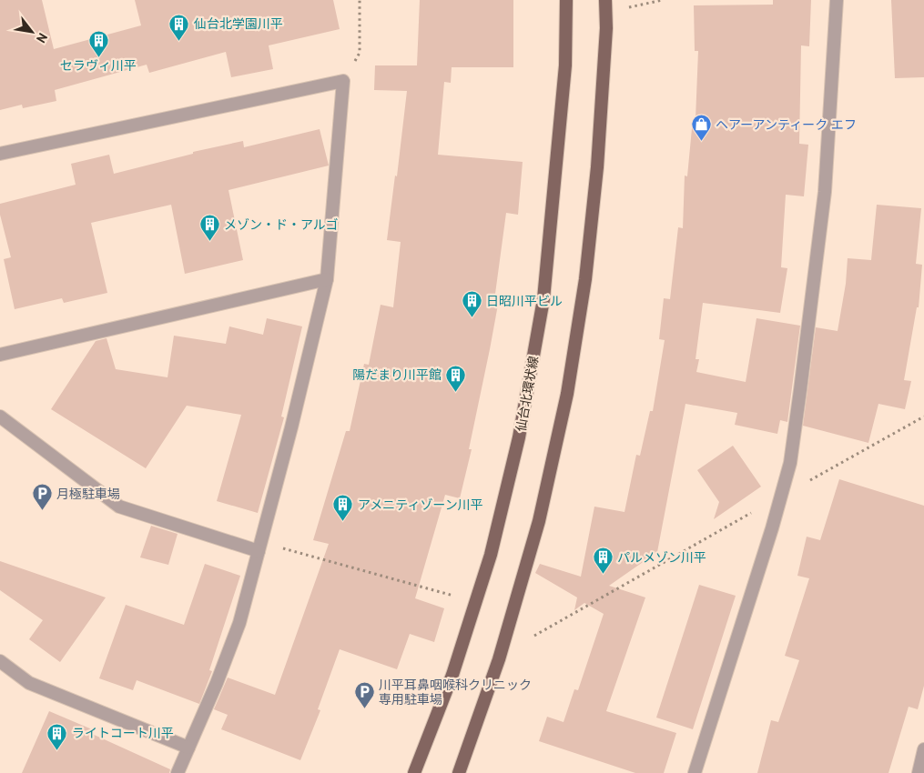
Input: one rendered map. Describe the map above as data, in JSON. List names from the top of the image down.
{
  "streets": {
    "main road": ["仙台北環状線"]
  },
  "places": {
    "building": [
      "仙台北学園川平",
      "セラヴィ川平",
      "メゾン・ド・アルゴ",
      "日昭川平ビル",
      "陽だまり川平館",
      "アメニティゾーン川平",
      "パルメゾン川平",
      "ライトコート川平"
    ],
    "shop": ["ヘアーアンティーク エフ"],
    "parking": ["月極駐車場", "川平耳鼻咽喉科クリニック 専用駐車場"]
  },
  "north": "bottom right"
}
